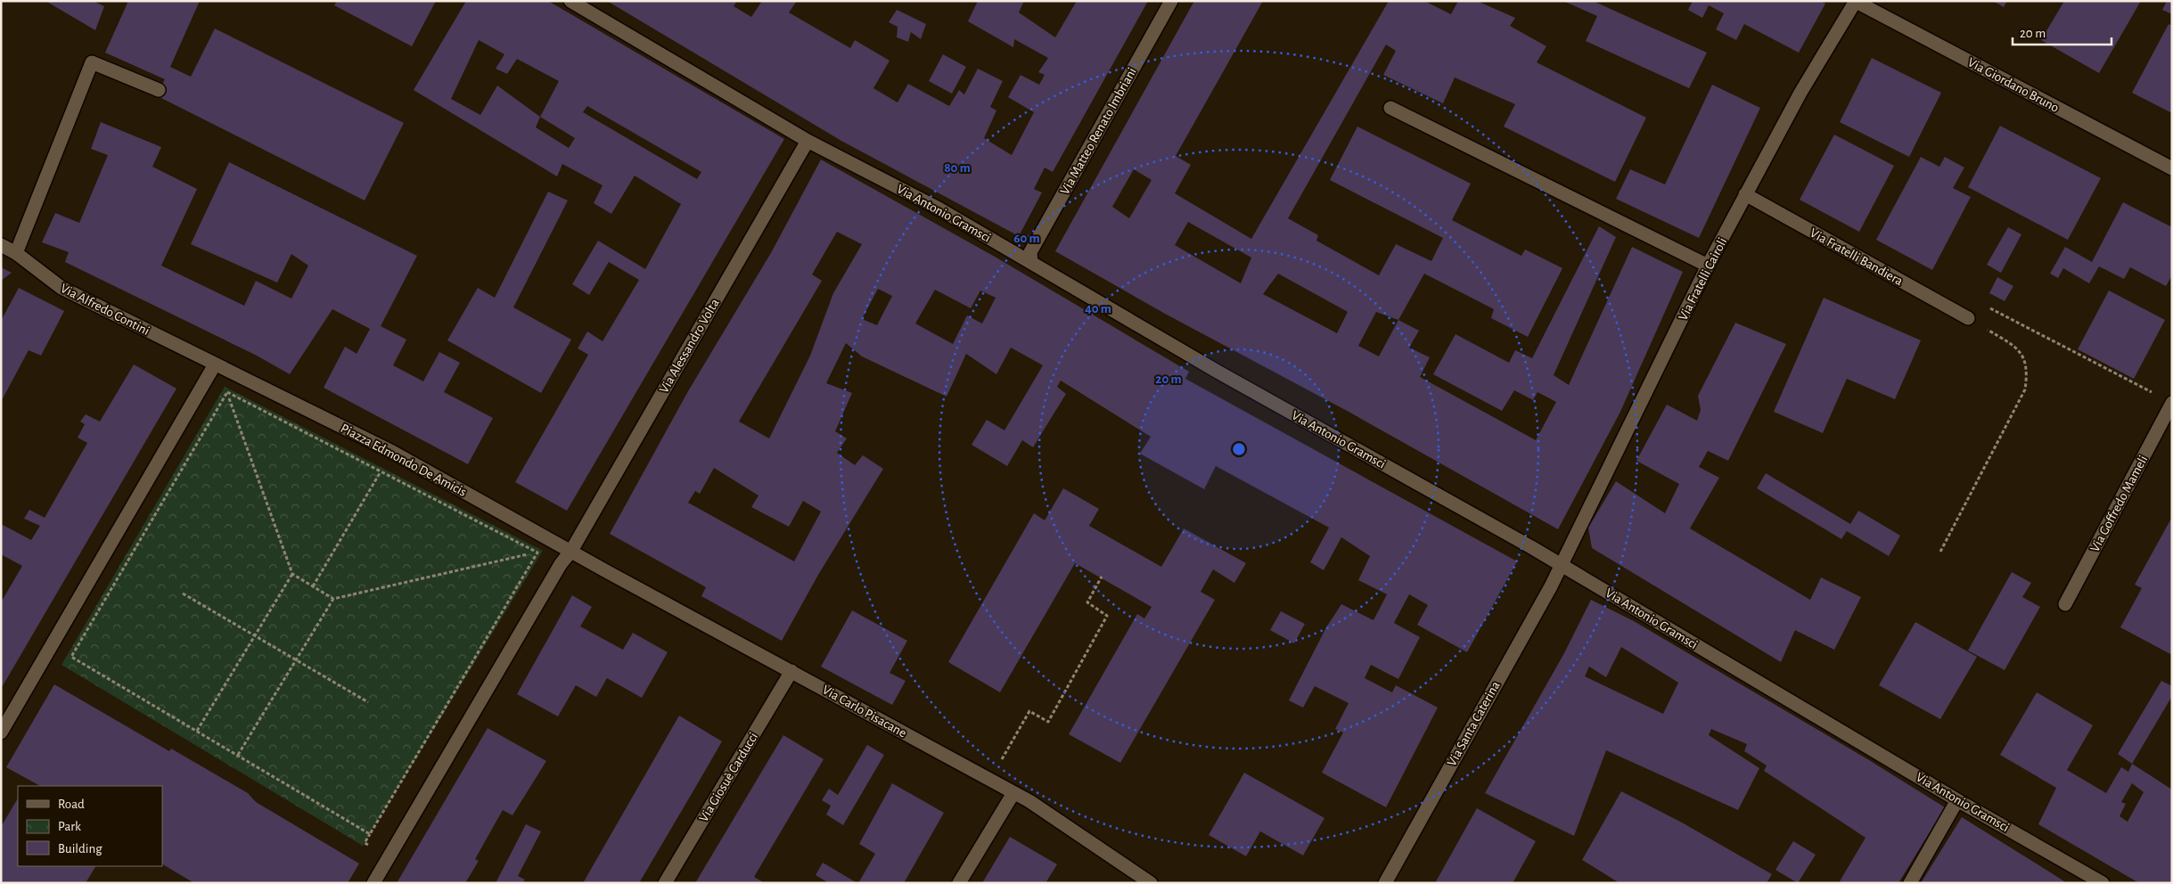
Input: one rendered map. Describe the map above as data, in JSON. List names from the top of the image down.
{
  "streets": {
    "street": [
      "Via Giordano Bruno",
      "Via Matteo Renato Imbriani",
      "Via Antonio Gramsci",
      "Via Fratelli Bandiera",
      "Via Fratelli Cairoli",
      "Via Alfredo Contini",
      "Via Alessandro Volta",
      "Piazza Edmondo De Amicis",
      "Via Goffredo Mameli",
      "Via Carlo Pisacane",
      "Via Santa Caterina",
      "Via Giosuè Carducci"
    ]
  },
  "crossings": [
    ["Via Giordano Bruno", "Via Fratelli Cairoli"],
    ["Via Matteo Renato Imbriani", "Via Antonio Gramsci"],
    ["Via Antonio Gramsci", "Via Fratelli Cairoli"],
    ["Via Antonio Gramsci", "Via Alessandro Volta"],
    ["Via Antonio Gramsci", "Via Santa Caterina"],
    ["Via Fratelli Bandiera", "Via Fratelli Cairoli"],
    ["Via Fratelli Cairoli", "Via Santa Caterina"],
    ["Via Alfredo Contini", "Piazza Edmondo De Amicis"],
    ["Via Alessandro Volta", "Piazza Edmondo De Amicis"],
    ["Via Alessandro Volta", "Via Carlo Pisacane"],
    ["Piazza Edmondo De Amicis", "Via Carlo Pisacane"],
    ["Via Carlo Pisacane", "Via Giosuè Carducci"]
  ],
  "legend": ["Road", "Park", "Building"],
  "scale_bar": "20 m",
  "rings": [
    "80 m",
    "60 m",
    "40 m",
    "20 m"
  ]
}
